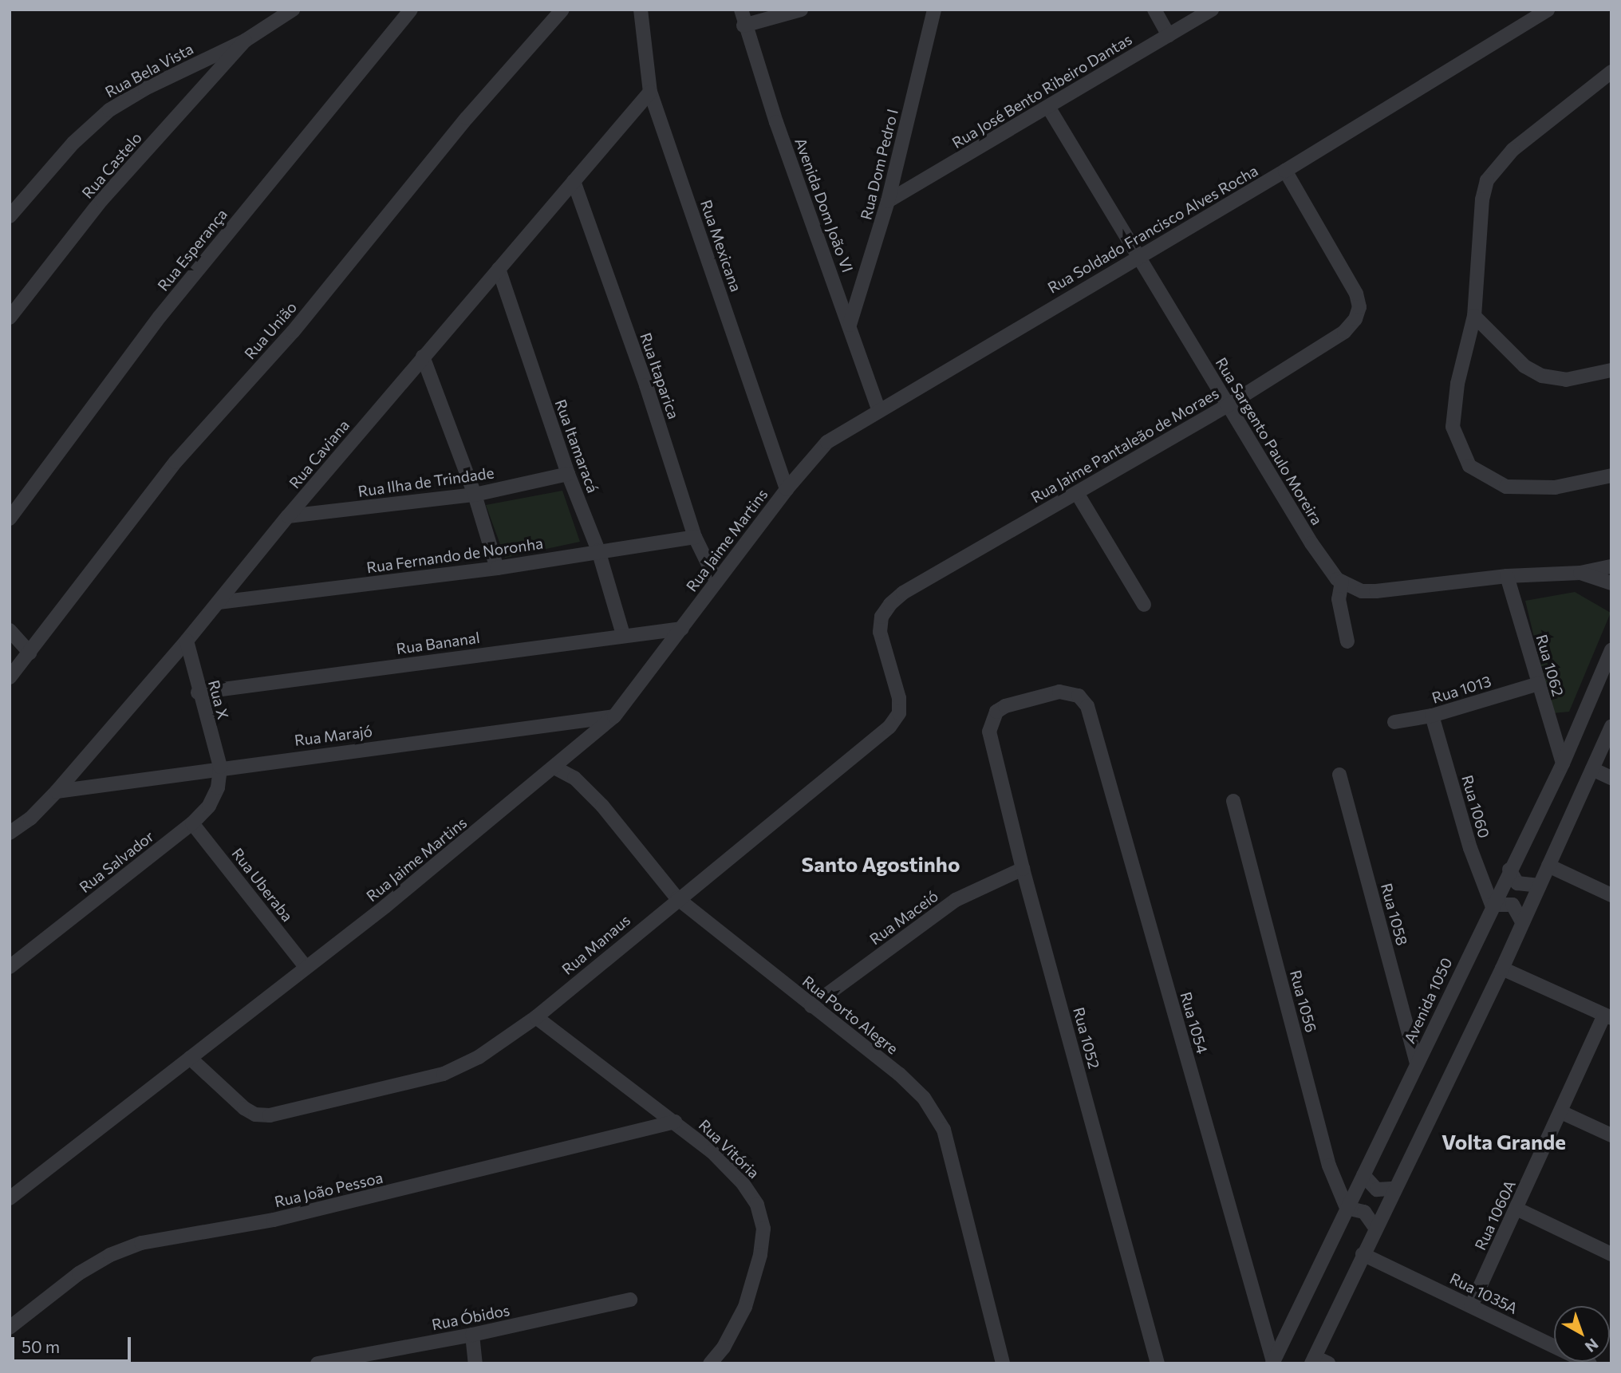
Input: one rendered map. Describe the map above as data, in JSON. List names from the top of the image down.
{
  "streets": {
    "street": [
      "Rua Bela Vista",
      "Rua José Bento Ribeiro Dantas",
      "Rua Dom Pedro I",
      "Rua Castelo",
      "Avenida Dom João VI",
      "Rua Soldado Francisco Alves Rocha",
      "Rua Mexicana",
      "Rua Esperança",
      "Rua União",
      "Rua Itaparica",
      "Rua Sargento Paulo Moreira",
      "Rua Jaime Pantaleão de Moraes",
      "Rua Itamaracá",
      "Rua Caviana",
      "Rua Ilha de Trindade",
      "Rua Jaime Martins",
      "Rua Fernando de Noronha",
      "Rua Bananal",
      "Rua 1062",
      "Rua 1013",
      "Rua X",
      "Rua Marajó",
      "Rua 1060",
      "Rua Salvador",
      "Rua Uberaba",
      "Rua 1058",
      "Rua Maceió",
      "Rua Manaus",
      "Avenida 1050",
      "Rua 1056",
      "Rua Porto Alegre",
      "Rua 1054",
      "Rua 1052",
      "Rua Vitória",
      "Rua João Pessoa",
      "Rua 1060A",
      "Rua 1035A",
      "Rua Óbidos"
    ]
  },
  "crossings": [
    ["Rua Bela Vista", "Rua Castelo"],
    ["Rua José Bento Ribeiro Dantas", "Rua Dom Pedro I"],
    ["Rua José Bento Ribeiro Dantas", "Rua Sargento Paulo Moreira"],
    ["Rua Dom Pedro I", "Avenida Dom João VI"],
    ["Avenida Dom João VI", "Rua Soldado Francisco Alves Rocha"],
    ["Rua Soldado Francisco Alves Rocha", "Rua Mexicana"],
    ["Rua Soldado Francisco Alves Rocha", "Rua Sargento Paulo Moreira"],
    ["Rua Soldado Francisco Alves Rocha", "Rua Jaime Pantaleão de Moraes"],
    ["Rua Soldado Francisco Alves Rocha", "Rua Jaime Martins"],
    ["Rua Mexicana", "Rua Caviana"],
    ["Rua Mexicana", "Rua Jaime Martins"],
    ["Rua Itaparica", "Rua Caviana"],
    ["Rua Itaparica", "Rua Jaime Martins"],
    ["Rua Itaparica", "Rua Fernando de Noronha"],
    ["Rua Sargento Paulo Moreira", "Rua Jaime Pantaleão de Moraes"],
    ["Rua Jaime Pantaleão de Moraes", "Rua Manaus"],
    ["Rua Itamaracá", "Rua Caviana"],
    ["Rua Itamaracá", "Rua Ilha de Trindade"],
    ["Rua Itamaracá", "Rua Fernando de Noronha"],
    ["Rua Itamaracá", "Rua Bananal"],
    ["Rua Caviana", "Rua Ilha de Trindade"],
    ["Rua Caviana", "Rua Fernando de Noronha"],
    ["Rua Caviana", "Rua X"],
    ["Rua Caviana", "Rua Marajó"],
    ["Rua Jaime Martins", "Rua Bananal"],
    ["Rua Jaime Martins", "Rua Marajó"],
    ["Rua Jaime Martins", "Rua Uberaba"],
    ["Rua Jaime Martins", "Rua Manaus"],
    ["Rua Jaime Martins", "Rua Porto Alegre"],
    ["Rua Bananal", "Rua X"],
    ["Rua 1062", "Rua 1013"],
    ["Rua 1062", "Avenida 1050"],
    ["Rua 1013", "Rua 1060"],
    ["Rua X", "Rua Marajó"],
    ["Rua X", "Rua Salvador"],
    ["Rua Marajó", "Rua Salvador"],
    ["Rua 1060", "Avenida 1050"],
    ["Rua Salvador", "Rua Uberaba"],
    ["Rua 1058", "Avenida 1050"],
    ["Rua Maceió", "Rua Porto Alegre"],
    ["Rua Maceió", "Rua 1052"],
    ["Rua Manaus", "Rua Porto Alegre"],
    ["Rua Manaus", "Rua Vitória"],
    ["Avenida 1050", "Rua 1056"],
    ["Avenida 1050", "Rua 1054"],
    ["Rua 1054", "Rua 1052"],
    ["Rua Vitória", "Rua João Pessoa"],
    ["Rua 1060A", "Rua 1035A"]
  ],
  "districts": ["Santo Agostinho", "Volta Grande"],
  "scale_bar": "50 m",
  "north": "bottom right"
}
